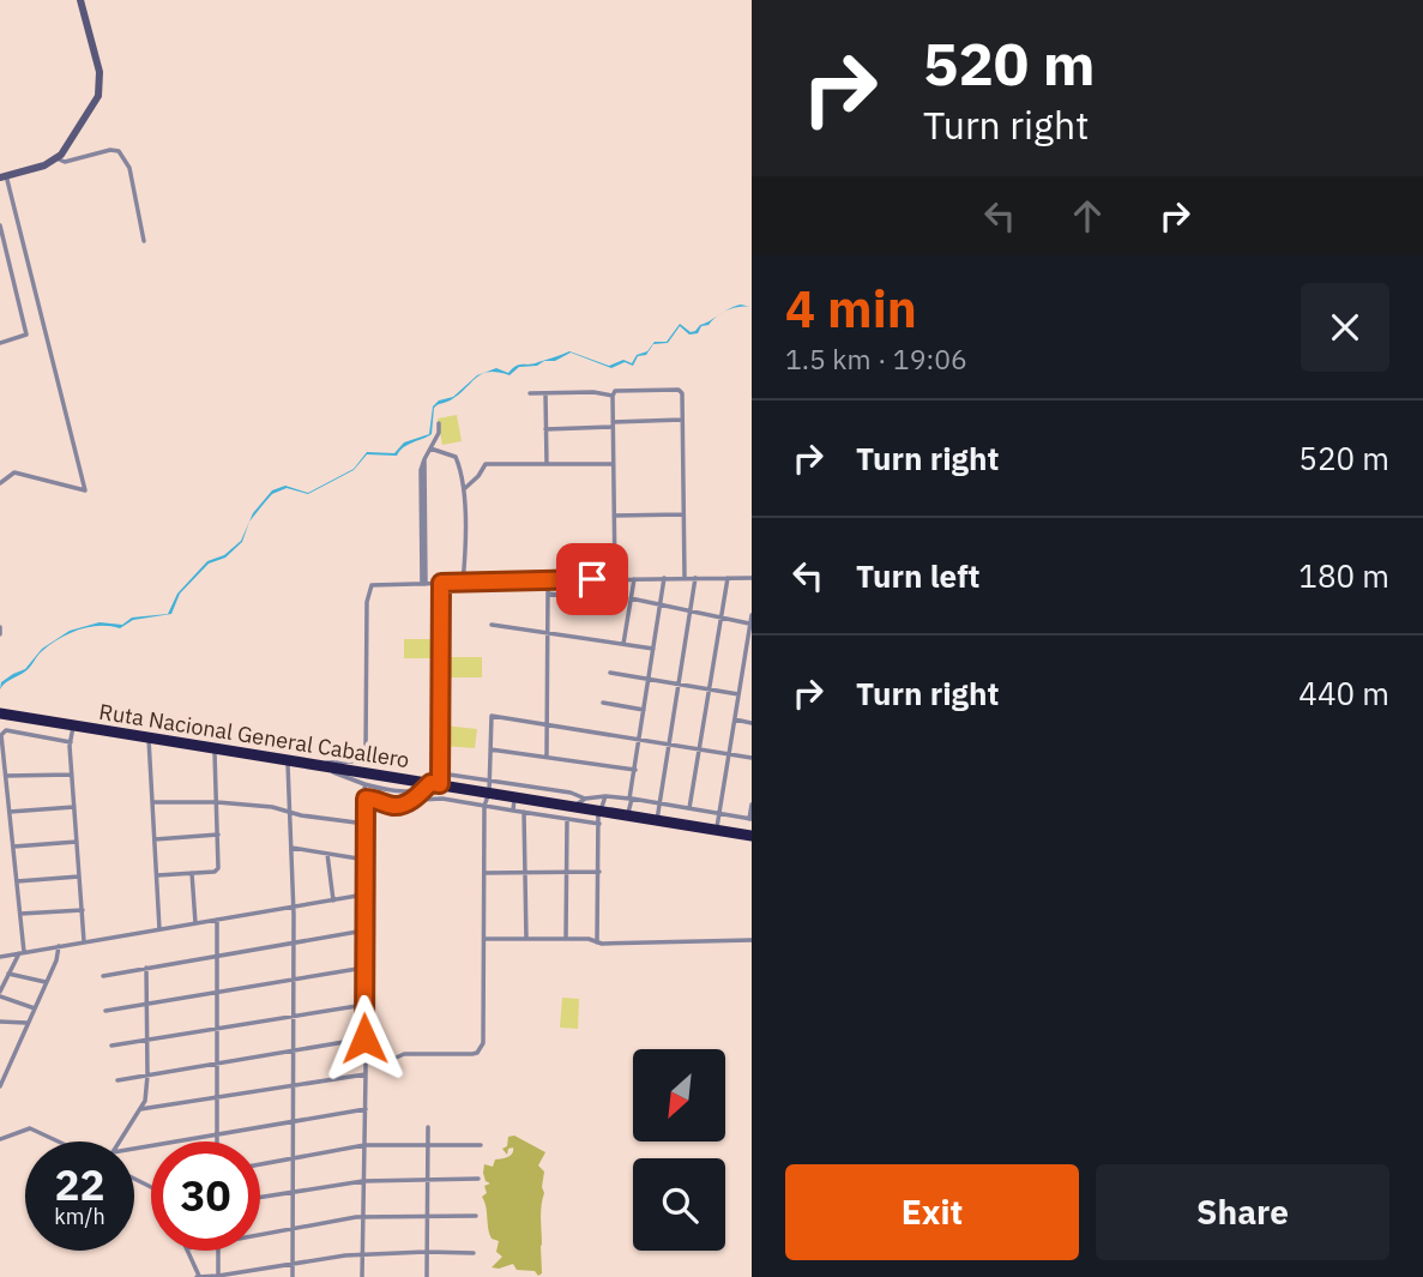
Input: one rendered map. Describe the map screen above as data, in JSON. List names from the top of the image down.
{
  "streets": {
    "highway": ["Ruta Nacional General Caballero"]
  },
  "north": "bottom left",
  "page": {
    "turn": ["520 m", "Turn right"],
    "heading": ["4 min", "1.5 km · 19:06"],
    "list": [
      {
        "name": "Turn right",
        "value": "520 m"
      },
      {
        "name": "Turn left",
        "value": "180 m"
      },
      {
        "name": "Turn right",
        "value": "440 m"
      }
    ],
    "speed": "22 km/h",
    "limit": "30",
    "buttons": ["Exit", "Share"]
  }
}
